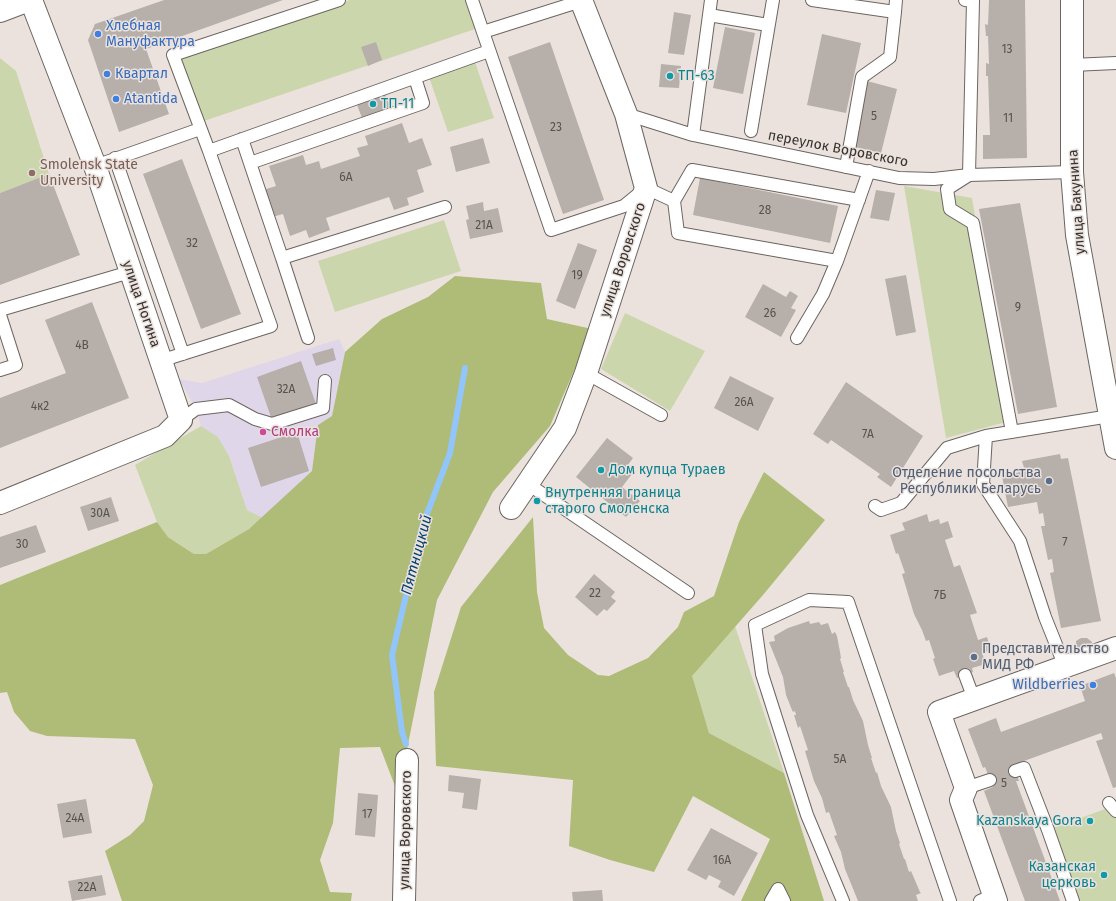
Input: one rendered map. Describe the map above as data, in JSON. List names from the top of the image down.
{
  "streets": {
    "street": ["улица Бакунина", "улица Воровского", "улица Ногина"],
    "lane": ["переулок Воровского"]
  },
  "crossings": [
    ["переулок Воровского", "улица Бакунина"],
    ["переулок Воровского", "улица Воровского"]
  ],
  "water": ["Пятницкий"],
  "places": [
    "Хлебная Мануфактура",
    "Квартал",
    "ТП-63",
    "Atantida",
    "ТП-11",
    "Smolensk State University",
    "Смолка",
    "Дом купца Тураев",
    "Отделение посольства Республики Беларусь",
    "Внутренняя граница старого Смоленска",
    "Представительство МИД РФ",
    "Wildberries",
    "Kazanskaya Gora",
    "Казанская церковь"
  ],
  "house_numbers": [
    "13",
    "5",
    "11",
    "23",
    "6А",
    "28",
    "21А",
    "32",
    "19",
    "9",
    "26",
    "4В",
    "32А",
    "26А",
    "4к2",
    "7А",
    "30А",
    "7",
    "30",
    "22",
    "7Б",
    "5А",
    "5",
    "17",
    "24А",
    "16А",
    "22А"
  ]
}
